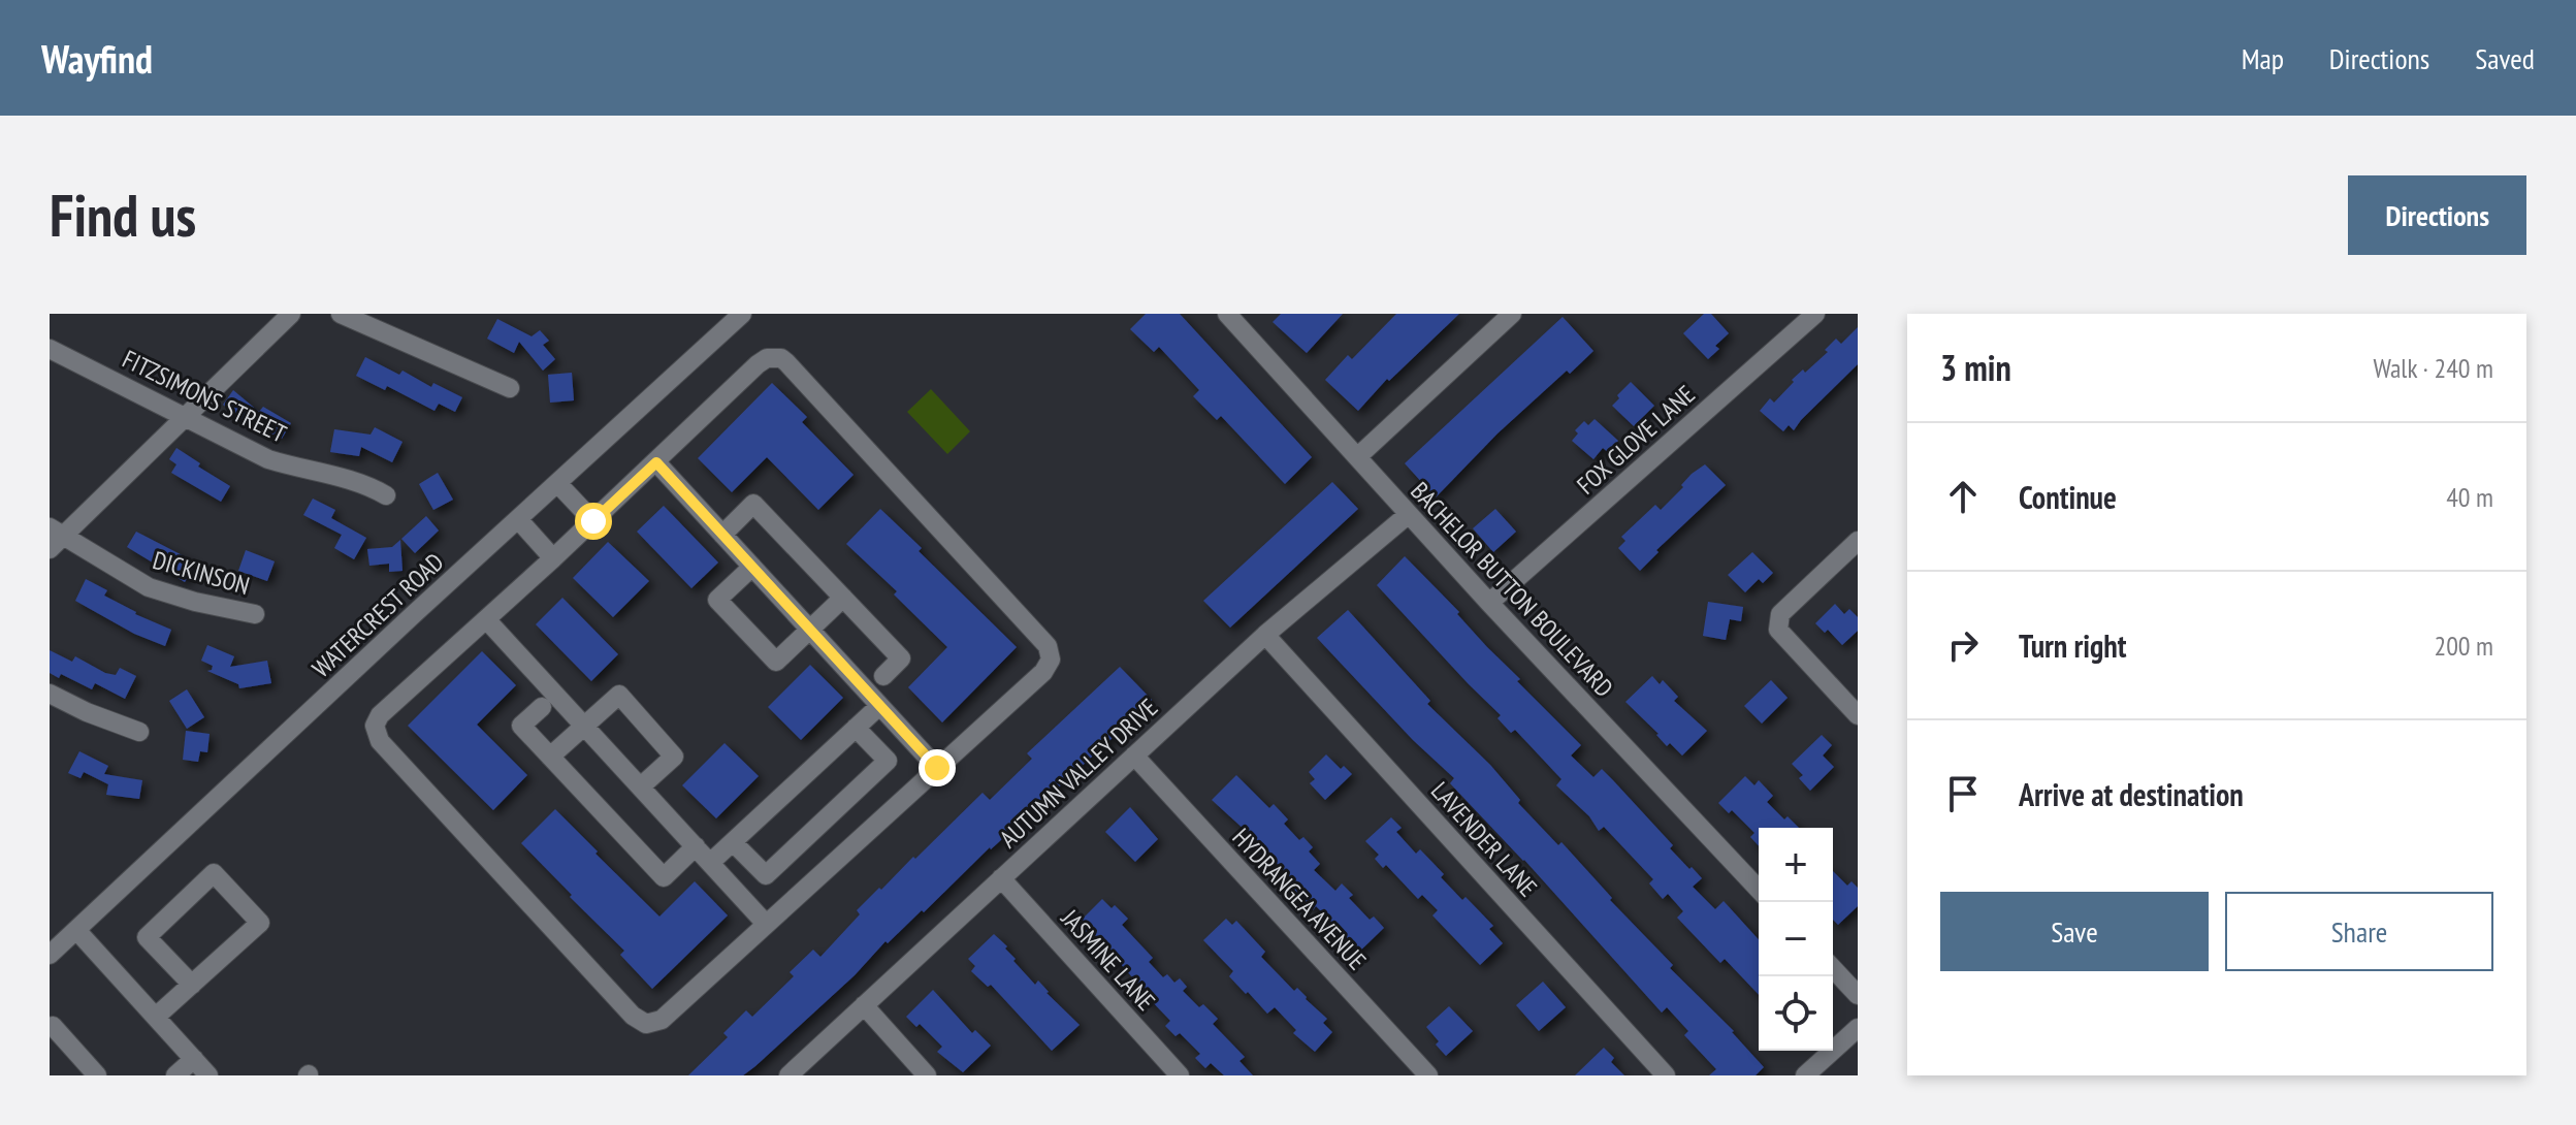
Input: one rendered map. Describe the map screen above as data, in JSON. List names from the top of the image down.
{
  "streets": {
    "street": [
      "FITZSIMONS STREET",
      "FOX GLOVE LANE",
      "DICKINSON",
      "BACHELOR BUTTON BOULEVARD",
      "WATERCREST ROAD",
      "AUTUMN VALLEY DRIVE",
      "LAVENDER LANE",
      "HYDRANGEA AVENUE",
      "JASMINE LANE"
    ]
  },
  "crossings": [
    ["FOX GLOVE LANE", "BACHELOR BUTTON BOULEVARD"],
    ["BACHELOR BUTTON BOULEVARD", "AUTUMN VALLEY DRIVE"],
    ["AUTUMN VALLEY DRIVE", "LAVENDER LANE"],
    ["AUTUMN VALLEY DRIVE", "HYDRANGEA AVENUE"],
    ["AUTUMN VALLEY DRIVE", "JASMINE LANE"]
  ],
  "page": {
    "header": "Wayfind",
    "nav": ["Map", "Directions", "Saved"],
    "buttons": [
      "Directions",
      ["Save", "Share"]
    ],
    "title": "Find us",
    "heading": ["3 min", "Walk · 240 m"],
    "list": [
      ["Continue", "40 m"],
      ["Turn right", "200 m"],
      "Arrive at destination"
    ],
    "map_buttons": ["+", "−"]
  }
}
